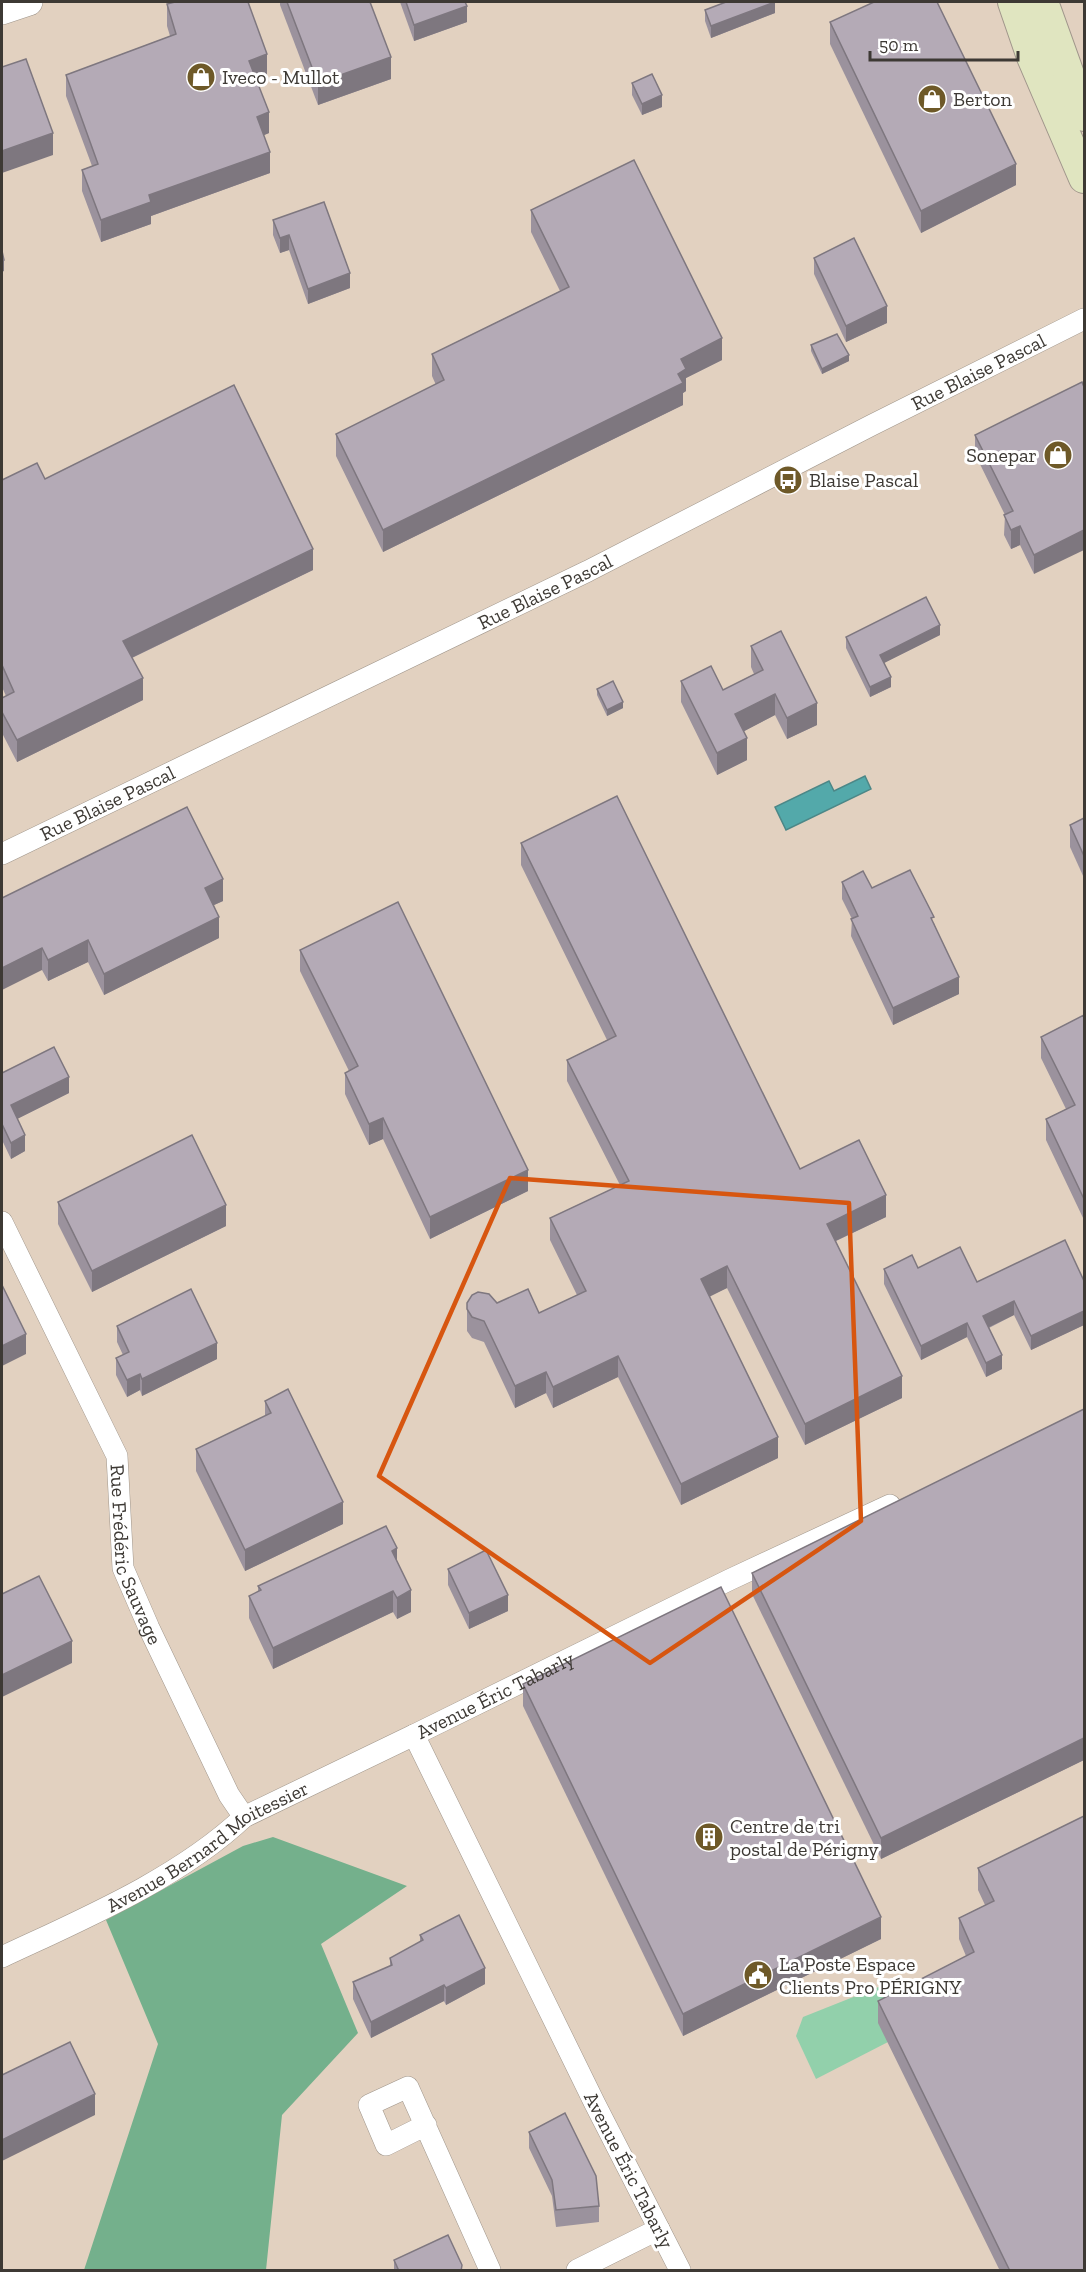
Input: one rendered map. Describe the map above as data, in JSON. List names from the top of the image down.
{
  "streets": {
    "street": [
      "Rue Blaise Pascal",
      "Rue Frédéric Sauvage",
      "Avenue Éric Tabarly",
      "Avenue Bernard Moitessier"
    ]
  },
  "crossings": [
    ["Rue Frédéric Sauvage", "Avenue Bernard Moitessier"],
    ["Avenue Éric Tabarly", "Avenue Bernard Moitessier"]
  ],
  "places": {
    "shop": ["Iveco - Mullot", "Berton", "Sonepar"],
    "bus stop": ["Blaise Pascal"],
    "building": ["Centre de tri postal de Périgny"],
    "public building": ["La Poste Espace Clients Pro PÉRIGNY"]
  },
  "scale_bar": "50 m"
}
